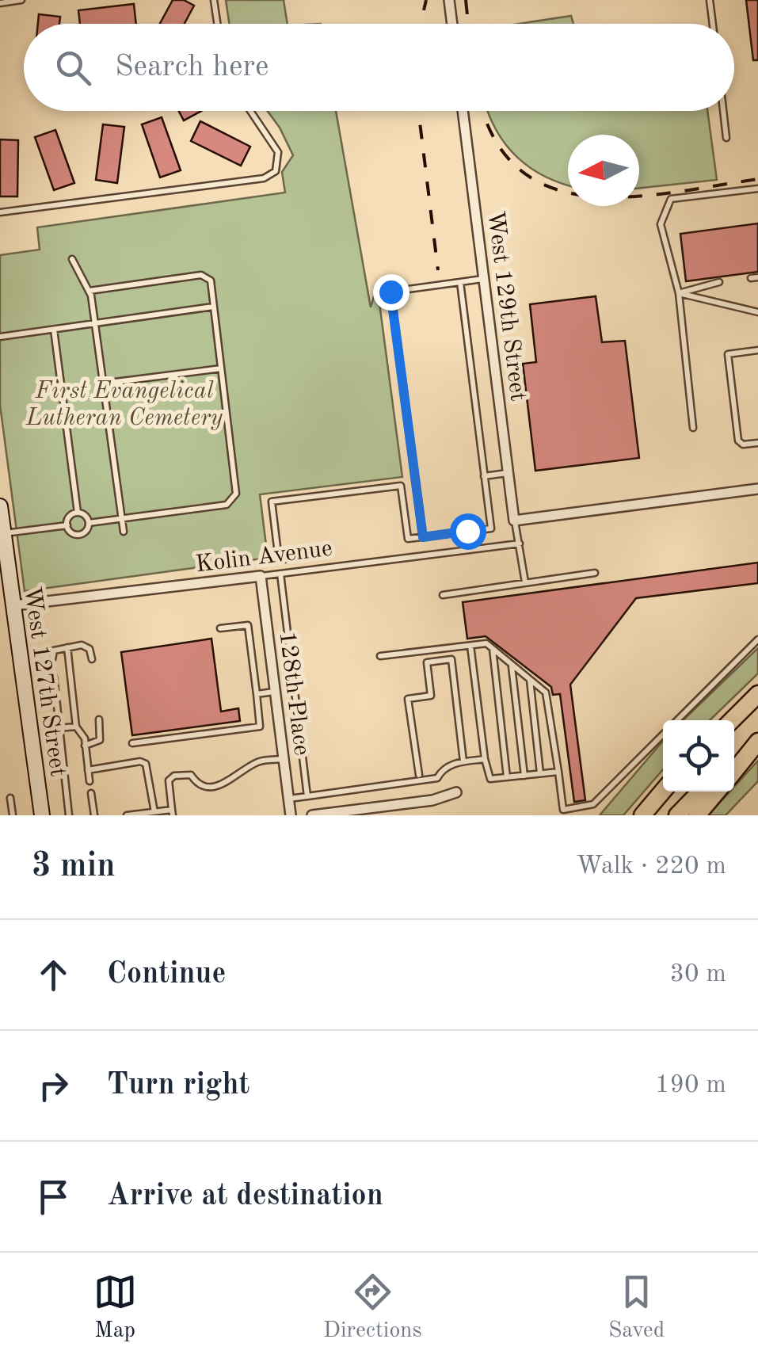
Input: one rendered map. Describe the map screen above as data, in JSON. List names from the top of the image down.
{
  "streets": {
    "main road": ["West 127th Street"],
    "street": ["West 129th Street", "Kolin Avenue", "128th Place"]
  },
  "crossings": [
    ["Kolin Avenue", "West 127th Street"],
    ["Kolin Avenue", "128th Place"]
  ],
  "parks": ["First Evangelical Lutheran Cemetery"],
  "north": "left",
  "page": {
    "search": "Search here",
    "heading": ["3 min", "Walk · 220 m"],
    "list": [
      ["Continue", "30 m"],
      ["Turn right", "190 m"],
      "Arrive at destination"
    ],
    "nav": ["Map", "Directions", "Saved"]
  }
}
